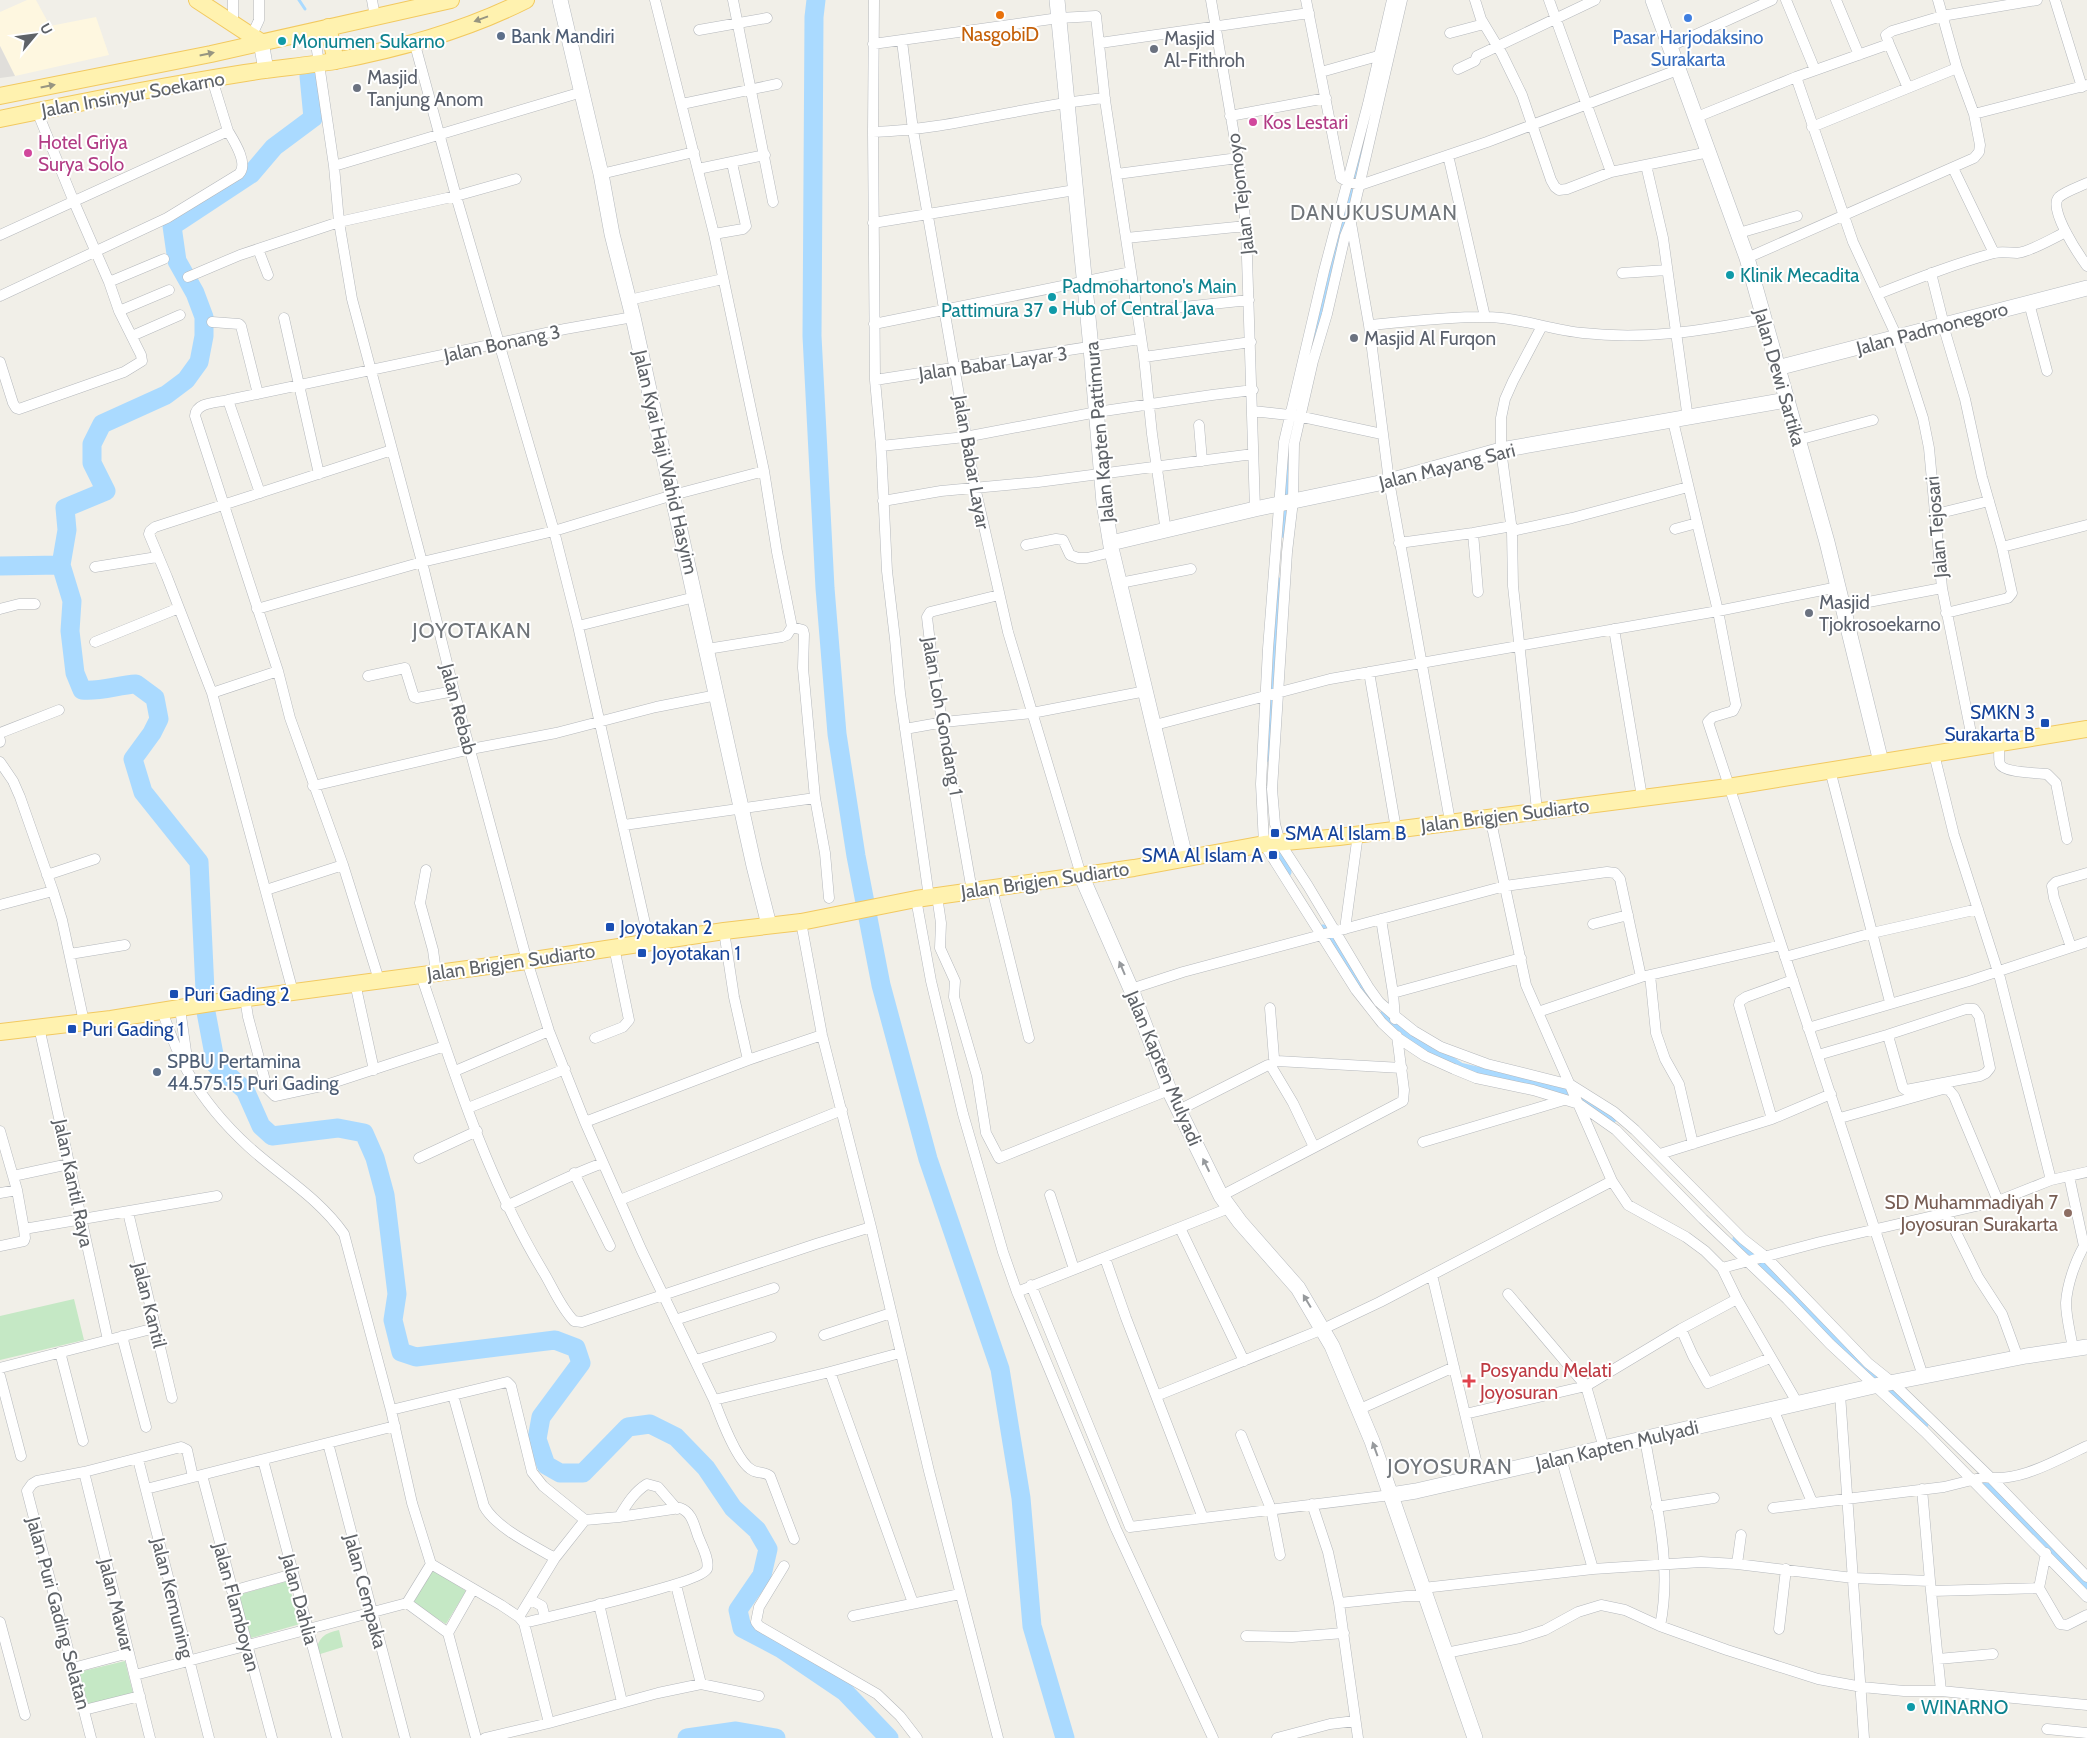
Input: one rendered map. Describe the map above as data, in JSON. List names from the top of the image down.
{
  "streets": {
    "main road": [
      "Jalan Insinyur Soekarno",
      "Jalan Padmonegoro",
      "Jalan Dewi Sartika",
      "Jalan Kapten Pattimura",
      "Jalan Kyai Haji Wahid Hasyim",
      "Jalan Mayang Sari",
      "Jalan Brigjen Sudiarto",
      "Jalan Kapten Mulyadi"
    ],
    "street": [
      "Jalan Tejomoyo",
      "Jalan Bonang 3",
      "Jalan Babar Layar 3",
      "Jalan Babar Layar",
      "Jalan Tejosari",
      "Jalan Rebab",
      "Jalan Loh Gondang 1",
      "Jalan Kantil Raya",
      "Jalan Kantil",
      "Jalan Cempaka",
      "Jalan Kemuning",
      "Jalan Dahlia",
      "Jalan Mawar",
      "Jalan Flamboyan",
      "Jalan Puri Gading Selatan"
    ]
  },
  "crossings": [
    ["Jalan Insinyur Soekarno", "Jalan Rebab"],
    ["Jalan Tejomoyo", "Jalan Mayang Sari"],
    ["Jalan Padmonegoro", "Jalan Dewi Sartika"],
    ["Jalan Padmonegoro", "Jalan Tejosari"],
    ["Jalan Bonang 3", "Jalan Kyai Haji Wahid Hasyim"],
    ["Jalan Bonang 3", "Jalan Rebab"],
    ["Jalan Bonang 3", "Jalan Brigjen Sudiarto"],
    ["Jalan Babar Layar 3", "Jalan Kapten Pattimura"],
    ["Jalan Babar Layar 3", "Jalan Babar Layar"],
    ["Jalan Dewi Sartika", "Jalan Mayang Sari"],
    ["Jalan Dewi Sartika", "Jalan Brigjen Sudiarto"],
    ["Jalan Kapten Pattimura", "Jalan Mayang Sari"],
    ["Jalan Kapten Pattimura", "Jalan Brigjen Sudiarto"],
    ["Jalan Kyai Haji Wahid Hasyim", "Jalan Brigjen Sudiarto"],
    ["Jalan Babar Layar", "Jalan Loh Gondang 1"],
    ["Jalan Babar Layar", "Jalan Brigjen Sudiarto"],
    ["Jalan Babar Layar", "Jalan Kapten Mulyadi"],
    ["Jalan Tejosari", "Jalan Brigjen Sudiarto"],
    ["Jalan Rebab", "Jalan Brigjen Sudiarto"],
    ["Jalan Loh Gondang 1", "Jalan Brigjen Sudiarto"],
    ["Jalan Brigjen Sudiarto", "Jalan Kapten Mulyadi"],
    ["Jalan Brigjen Sudiarto", "Jalan Kantil Raya"],
    ["Jalan Kemuning", "Jalan Flamboyan"],
    ["Jalan Mawar", "Jalan Puri Gading Selatan"]
  ],
  "districts": ["DANUKUSUMAN", "JOYOTAKAN", "JOYOSURAN"],
  "places": {
    "other": [
      "NasgobiD",
      "Pasar Harjodaksino Surakarta",
      "Bank Mandiri",
      "Monumen Sukarno",
      "Masjid Al-Fithroh",
      "Masjid Tanjung Anom",
      "Kos Lestari",
      "Hotel Griya Surya Solo",
      "Klinik Mecadita",
      "Padmohartono's Main Hub of Central Java",
      "Pattimura 37",
      "Masjid Al Furqon",
      "Masjid Tjokrosoekarno",
      "SPBU Pertamina 44.575.15 Puri Gading",
      "SD Muhammadiyah 7 Joyosuran Surakarta",
      "WINARNO"
    ],
    "transit": [
      "SMKN 3 Surakarta B",
      "SMA Al Islam B",
      "SMA Al Islam A",
      "Joyotakan 2",
      "Joyotakan 1",
      "Puri Gading 2",
      "Puri Gading 1"
    ],
    "health": ["Posyandu Melati Joyosuran"]
  },
  "north": "top right"
}
